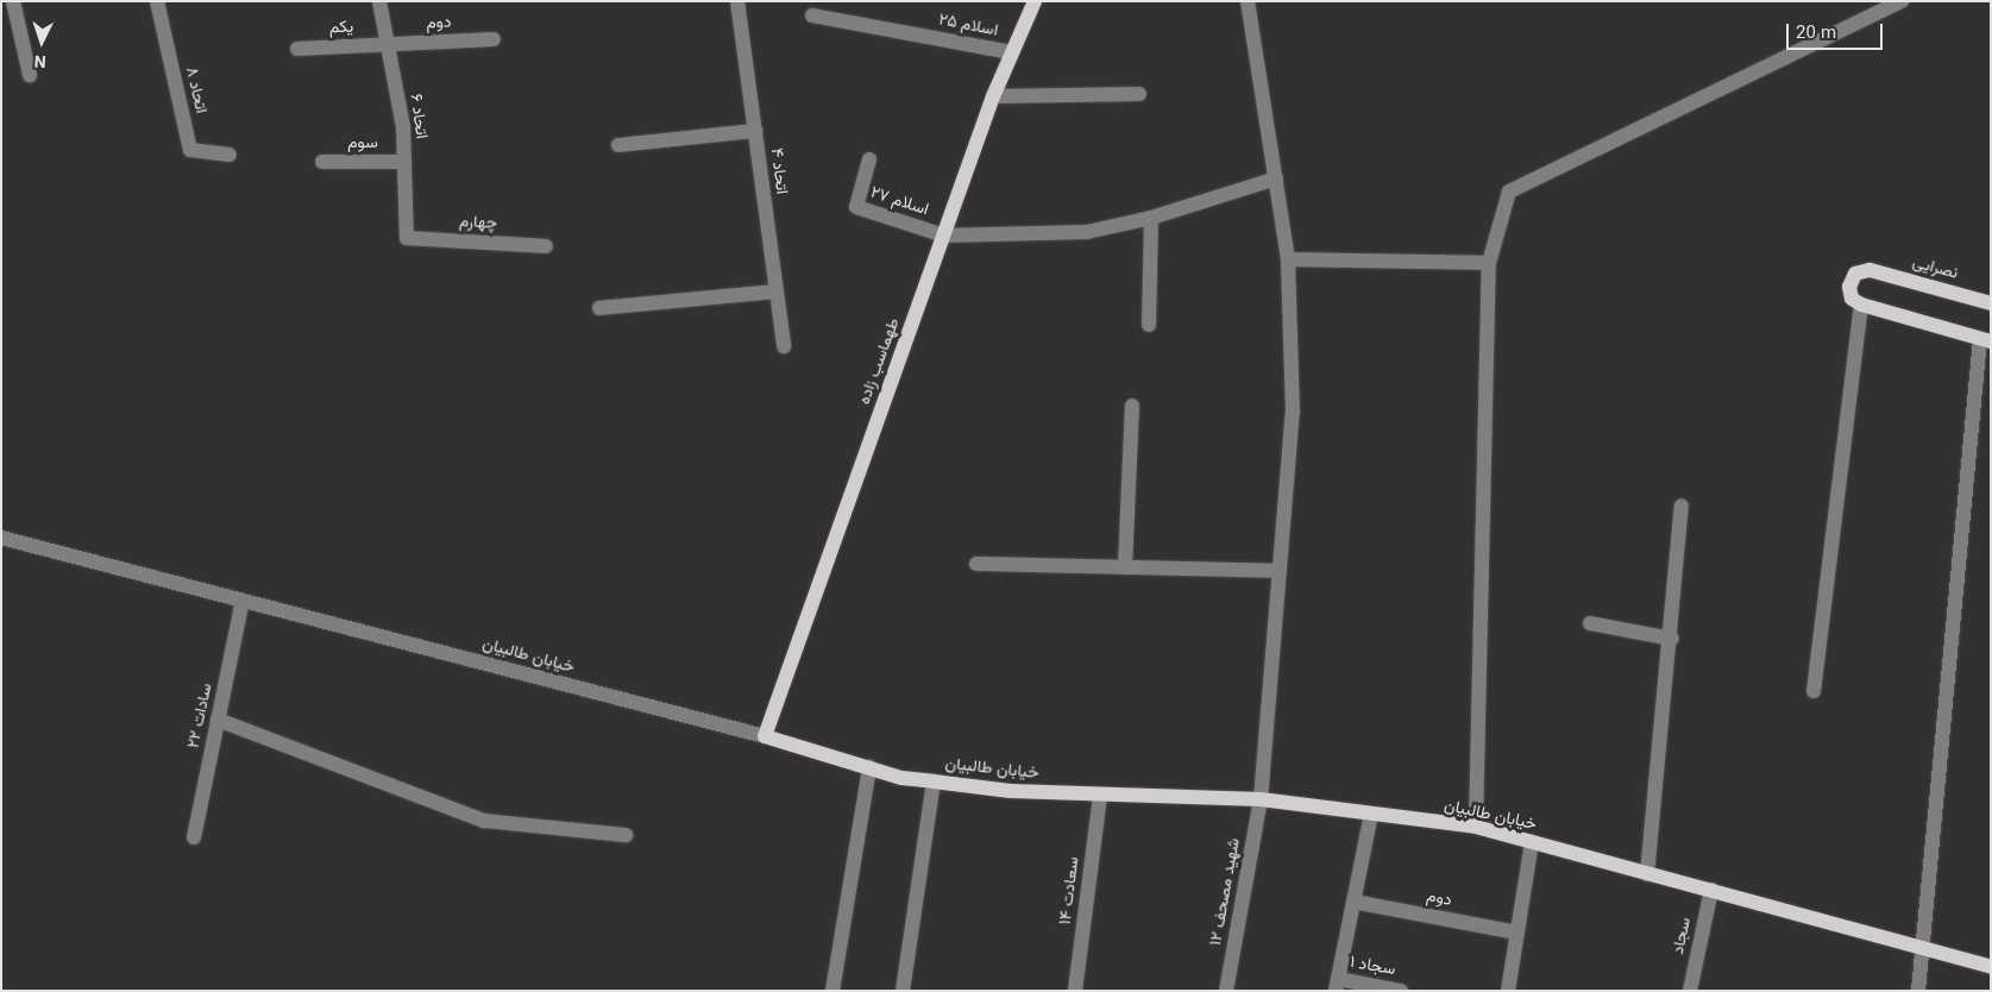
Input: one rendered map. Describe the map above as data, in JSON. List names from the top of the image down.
{
  "streets": {
    "main road": ["نصرایی", "طهماسب زاده", "خیابان طالبیان"],
    "street": [
      "دوم",
      "اسلام ۲۵",
      "یکم",
      "اتحاد ۸",
      "اتحاد ۶",
      "سوم",
      "اتحاد ۴",
      "اسلام ۲۷",
      "چهارم",
      "سادات ۲۲",
      "سعادت ۱۴",
      "شهید مصحف ۱۲",
      "سجاد",
      "سجاد ۱"
    ]
  },
  "crossings": [
    ["دوم", "یکم"],
    ["دوم", "اتحاد ۶"],
    ["اسلام ۲۵", "طهماسب زاده"],
    ["یکم", "اتحاد ۶"],
    ["اتحاد ۶", "سوم"],
    ["اتحاد ۶", "چهارم"],
    ["اسلام ۲۷", "طهماسب زاده"],
    ["طهماسب زاده", "خیابان طالبیان"],
    ["خیابان طالبیان", "سادات ۲۲"],
    ["خیابان طالبیان", "سعادت ۱۴"],
    ["خیابان طالبیان", "شهید مصحف ۱۲"],
    ["خیابان طالبیان", "سجاد"]
  ],
  "scale_bar": "20 m",
  "north": "bottom"
}
